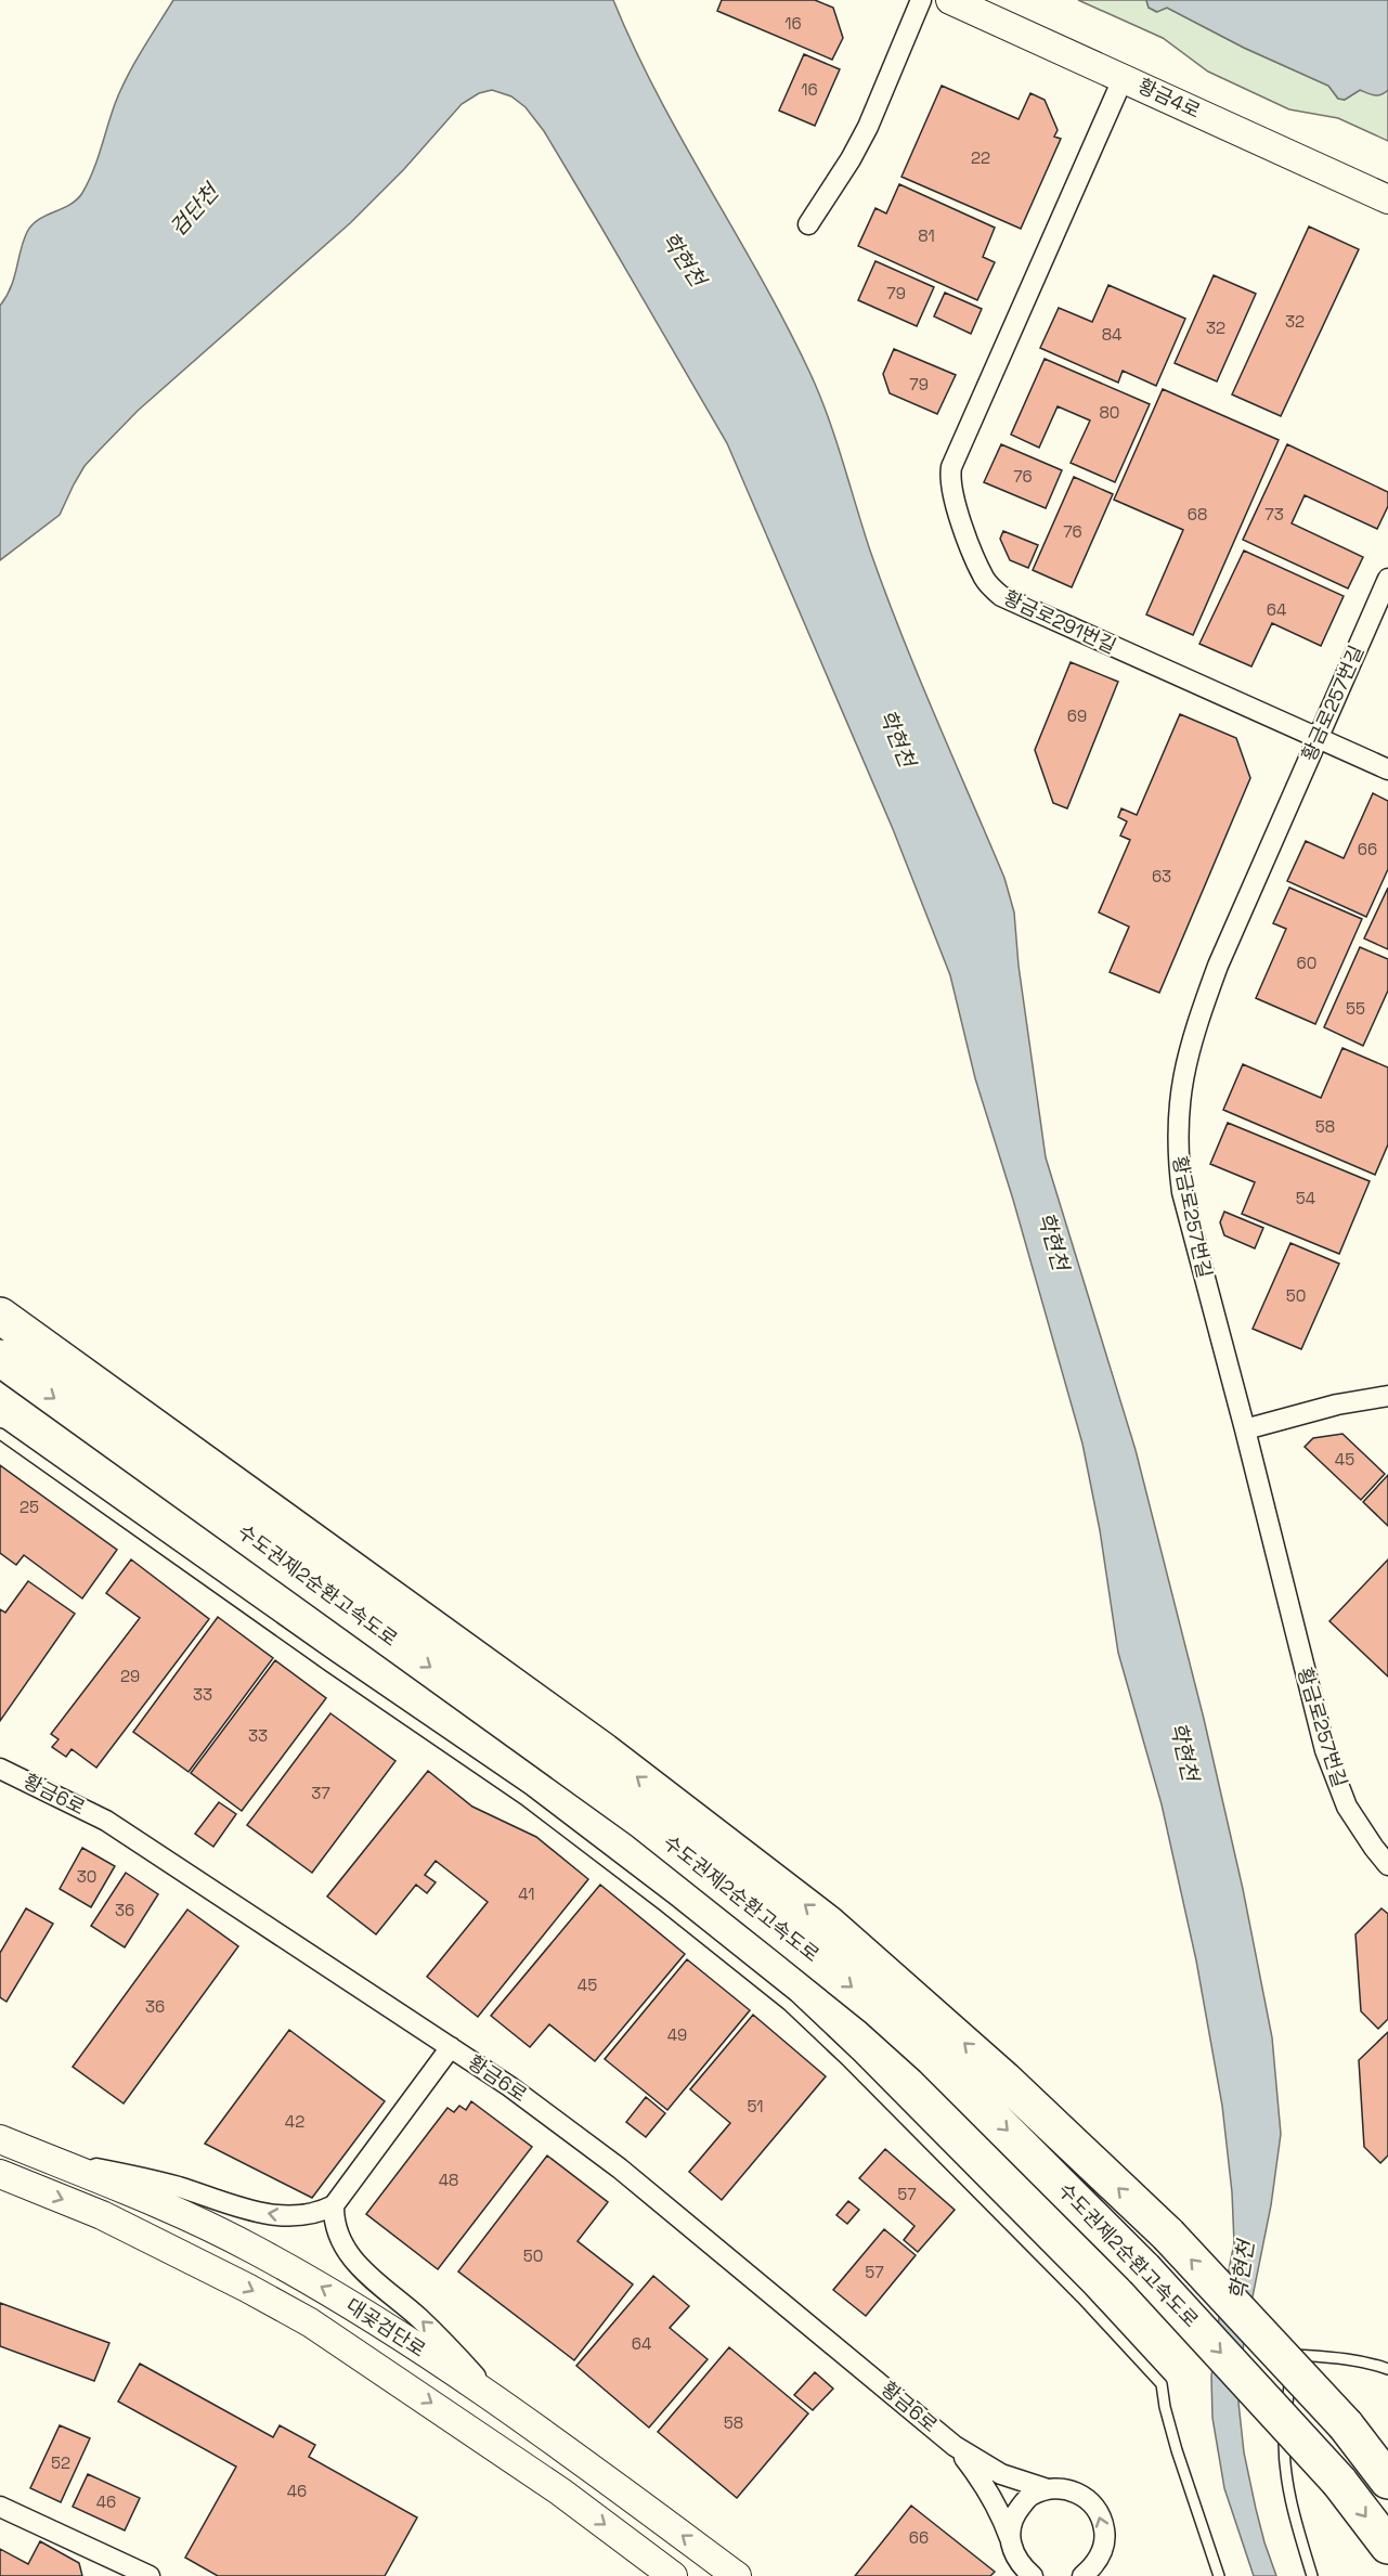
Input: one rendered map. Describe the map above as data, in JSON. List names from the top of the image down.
{
  "streets": {
    "highway": ["수도권제2순환고속도로"],
    "main road": ["황금4로", "대곶검단로"],
    "street": ["황금로291번길", "황금로257번길", "황금6로"]
  },
  "crossings": [
    ["황금4로", "황금로291번길"],
    ["황금로291번길", "황금로257번길"]
  ],
  "water": ["검단천", "학현천"],
  "house_numbers": [
    "16",
    "16",
    "22",
    "81",
    "79",
    "32",
    "32",
    "84",
    "79",
    "80",
    "76",
    "68",
    "73",
    "76",
    "64",
    "69",
    "66",
    "63",
    "60",
    "55",
    "58",
    "54",
    "50",
    "45",
    "25",
    "29",
    "33",
    "33",
    "37",
    "30",
    "41",
    "36",
    "45",
    "36",
    "49",
    "51",
    "42",
    "48",
    "57",
    "50",
    "57",
    "64",
    "58",
    "52",
    "46",
    "46",
    "66"
  ]
}
